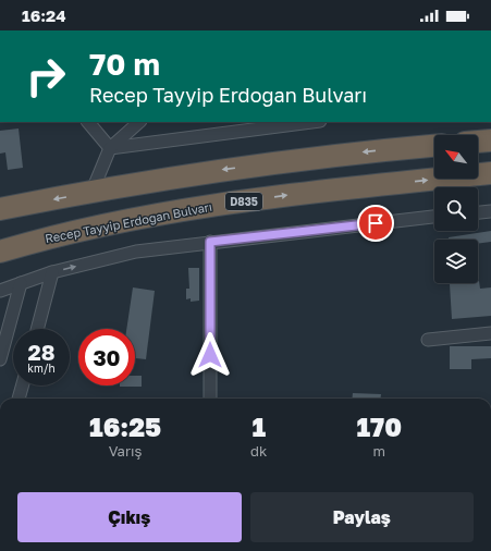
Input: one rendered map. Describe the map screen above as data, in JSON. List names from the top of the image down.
{
  "streets": {
    "highway": ["D835", "Recep Tayyip Erdoğan Bulvarı"]
  },
  "north": "top left",
  "page": {
    "status": "16:24",
    "turn": ["70 m", "Recep Tayyip Erdoğan Bulvarı"],
    "speed": "28 km/h",
    "limit": "30",
    "eta": [
      "16:25",
      "Varış",
      "1",
      "dk",
      "170",
      "m"
    ],
    "buttons": ["Çıkış", "Paylaş"]
  }
}
